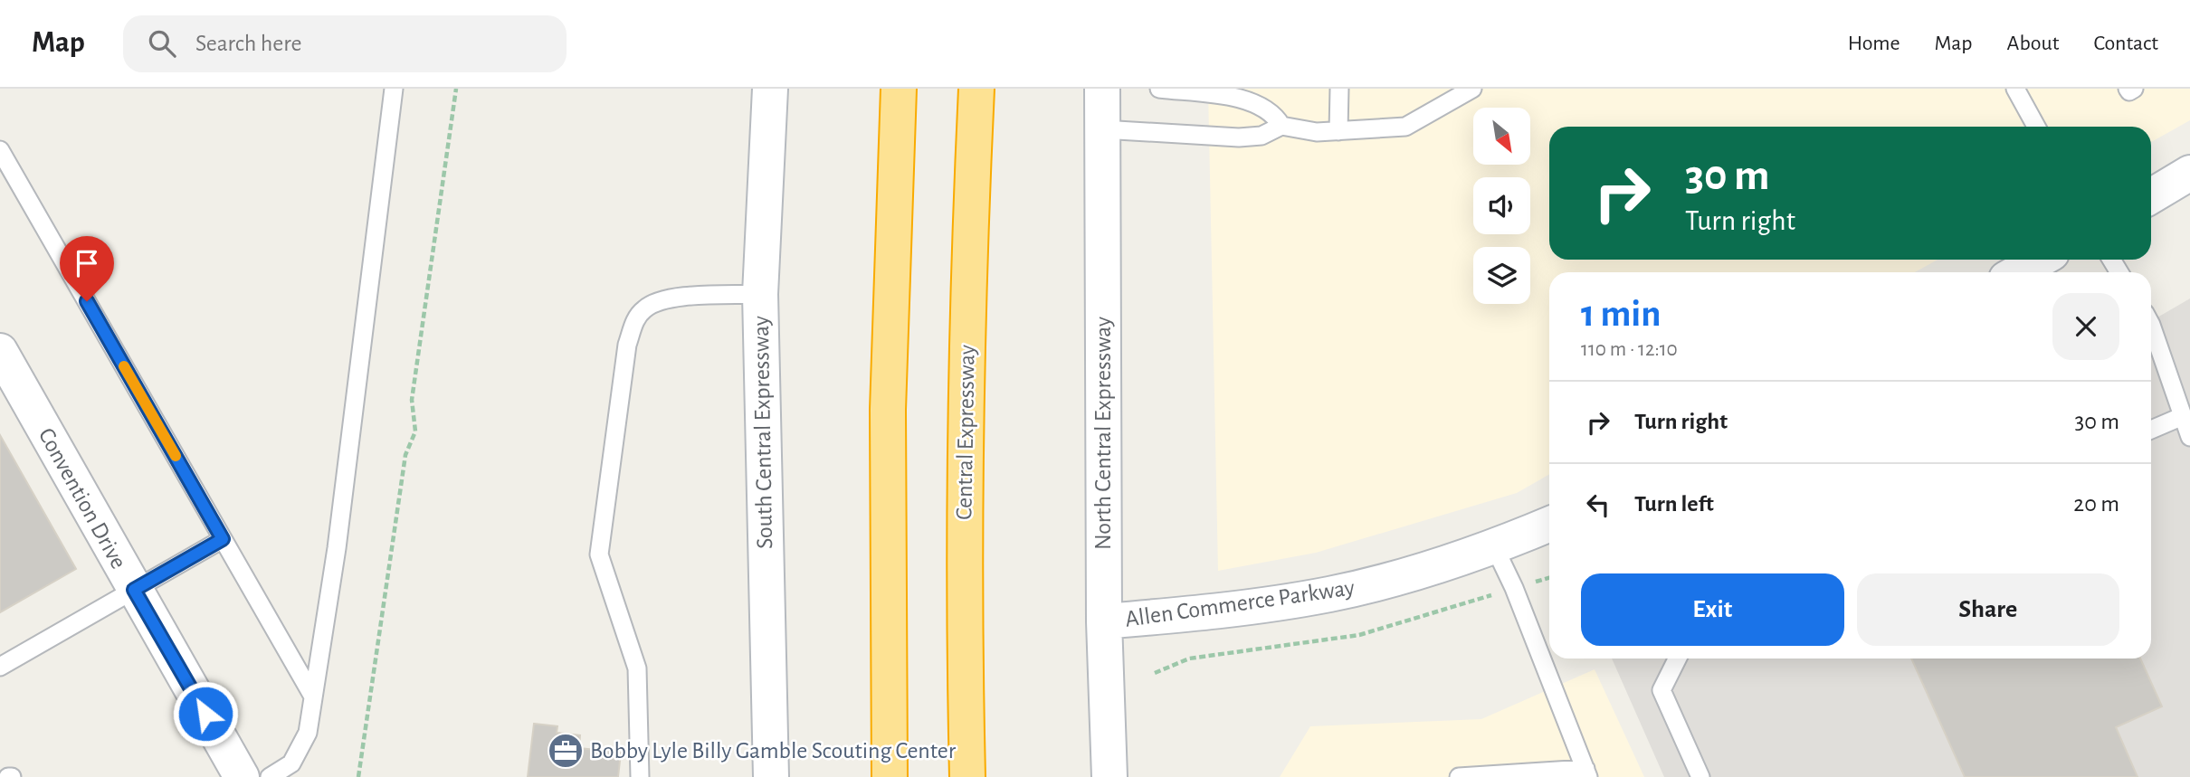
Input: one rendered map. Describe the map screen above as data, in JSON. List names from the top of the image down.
{
  "streets": {
    "highway": ["Central Expressway"],
    "main road": [
      "South Central Expressway",
      "North Central Expressway",
      "Convention Drive",
      "Allen Commerce Parkway"
    ]
  },
  "crossings": [
    ["North Central Expressway", "Allen Commerce Parkway"]
  ],
  "places": {
    "office": ["Bobby Lyle Billy Gamble Scouting Center"]
  },
  "north": "bottom right",
  "page": {
    "header": "Map",
    "search": "Search here",
    "nav": [
      "Home",
      "Map",
      "About",
      "Contact"
    ],
    "turn": ["30 m", "Turn right"],
    "heading": ["1 min", "110 m · 12:10"],
    "list": [
      {
        "name": "Turn right",
        "value": "30 m"
      },
      {
        "name": "Turn left",
        "value": "20 m"
      }
    ],
    "buttons": ["Exit", "Share"]
  }
}
